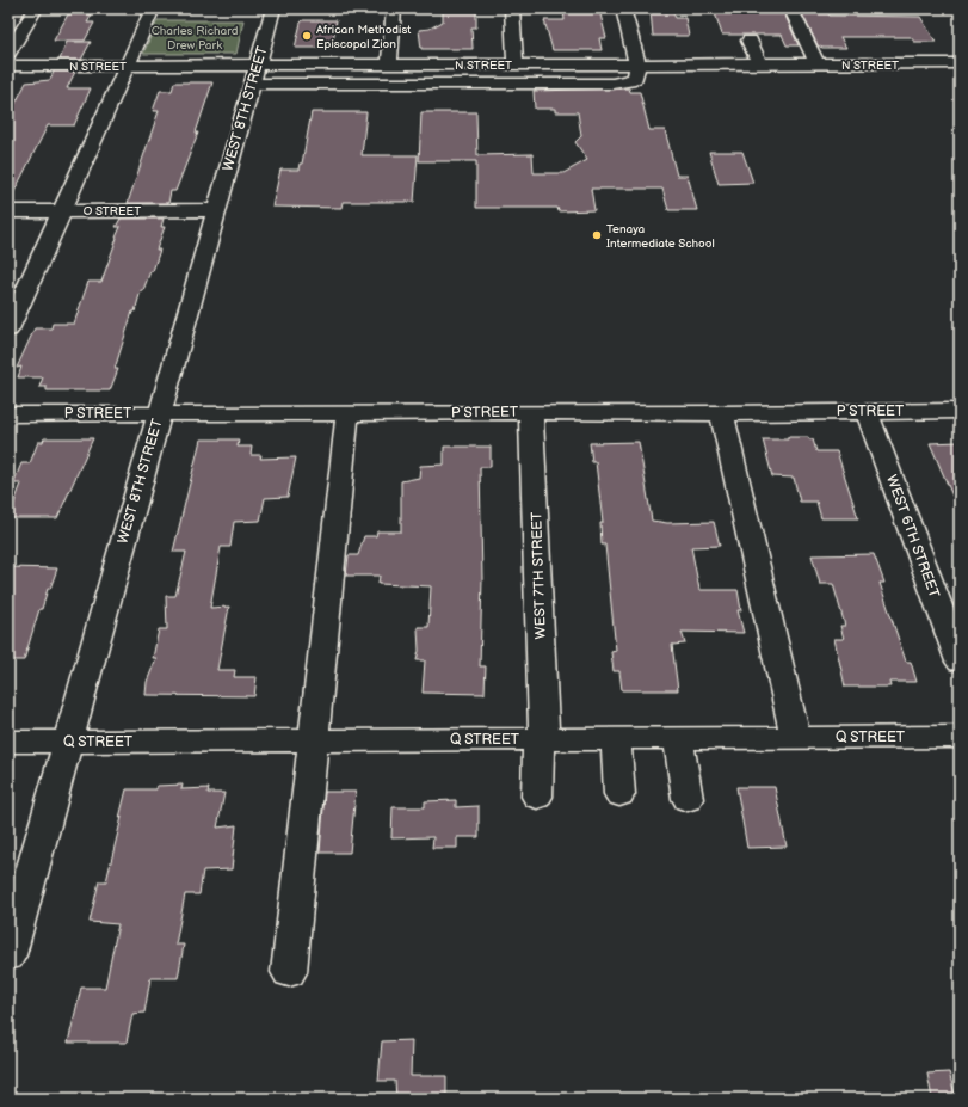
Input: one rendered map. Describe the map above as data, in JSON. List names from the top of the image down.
{
  "streets": {
    "street": [
      "N STREET",
      "WEST 8TH STREET",
      "O STREET",
      "P STREET",
      "WEST 6TH STREET",
      "WEST 7TH STREET",
      "Q STREET"
    ]
  },
  "crossings": [
    ["N STREET", "WEST 8TH STREET"],
    ["WEST 8TH STREET", "O STREET"],
    ["WEST 8TH STREET", "P STREET"],
    ["WEST 8TH STREET", "Q STREET"],
    ["P STREET", "WEST 6TH STREET"],
    ["P STREET", "WEST 7TH STREET"],
    ["WEST 7TH STREET", "Q STREET"]
  ],
  "parks": ["Charles Richard Drew Park"],
  "places": ["African Methodist Episcopal Zion", "Tenaya Intermediate School"]
}
